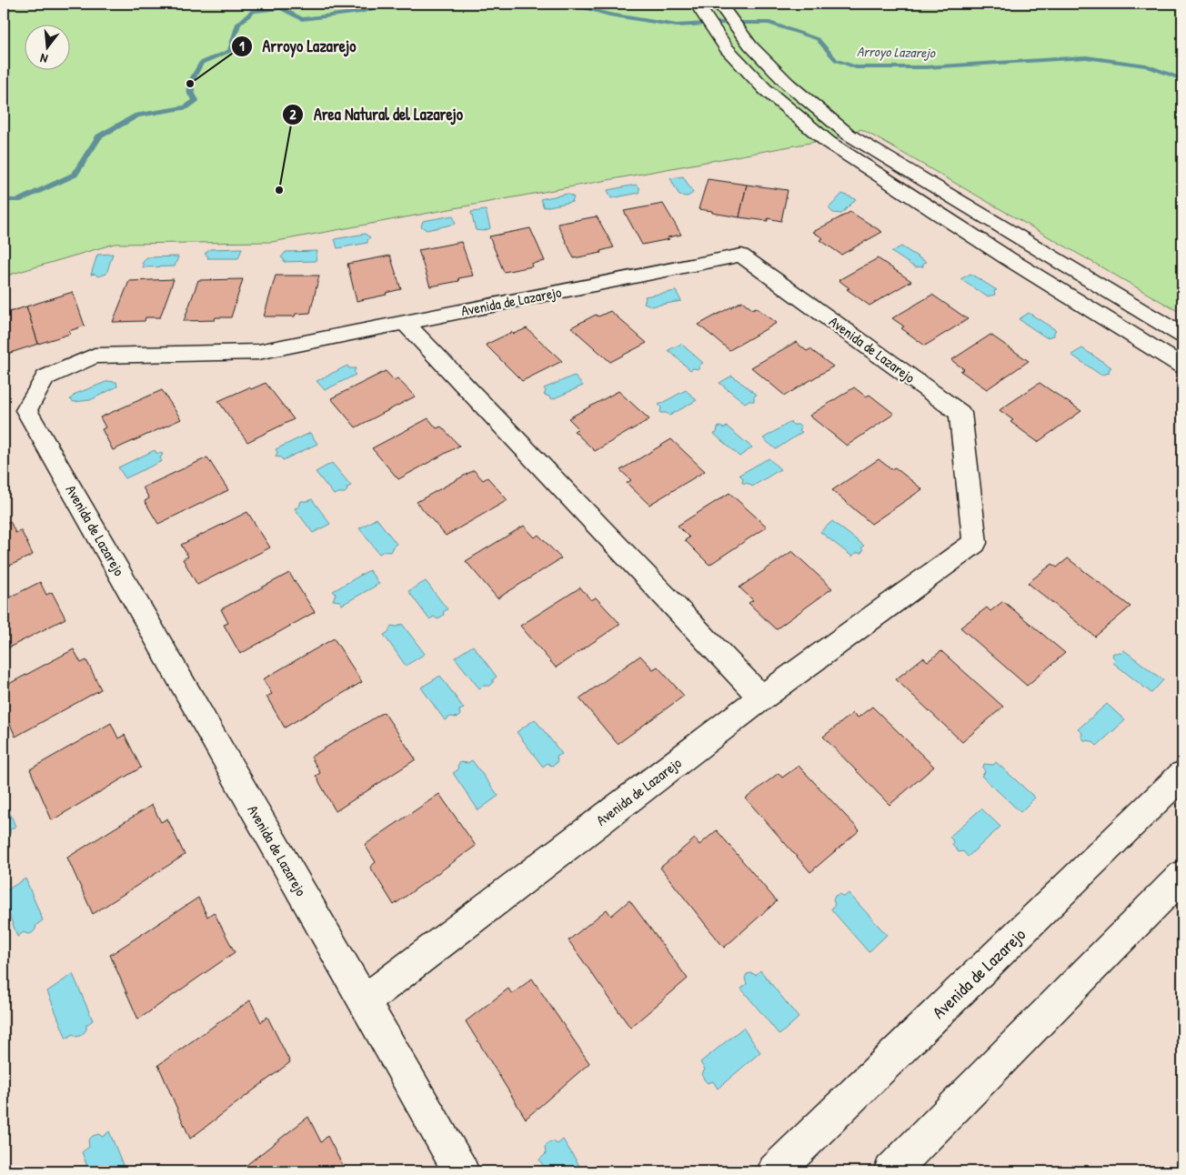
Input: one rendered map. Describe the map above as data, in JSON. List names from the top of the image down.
{
  "streets": {
    "street": ["Avenida de Lazarejo"]
  },
  "water": ["Arroyo Lazarejo"],
  "places": ["Arroyo Lazarejo", "Area Natural del Lazarejo"],
  "north": "bottom"
}
